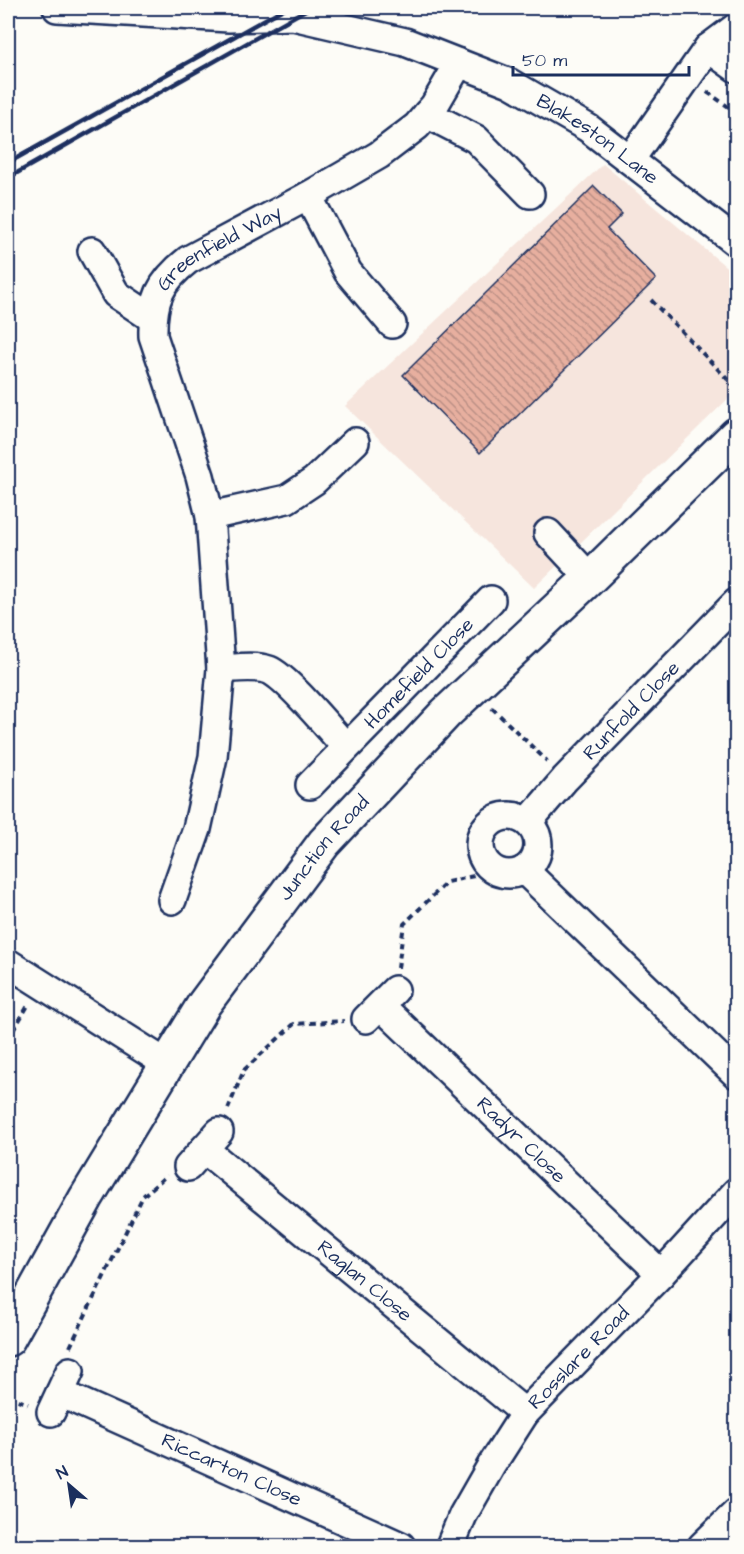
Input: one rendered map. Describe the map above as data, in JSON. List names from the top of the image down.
{
  "streets": {
    "main road": ["Junction Road"],
    "street": [
      "Blakeston Lane",
      "Greenfield Way",
      "Homefield Close",
      "Runfold Close",
      "Radyr Close",
      "Raglan Close",
      "Rosslare Road",
      "Riccarton Close"
    ]
  },
  "crossings": [
    ["Blakeston Lane", "Greenfield Way"],
    ["Radyr Close", "Rosslare Road"],
    ["Raglan Close", "Rosslare Road"]
  ],
  "scale_bar": "50 m",
  "north": "top left"
}
